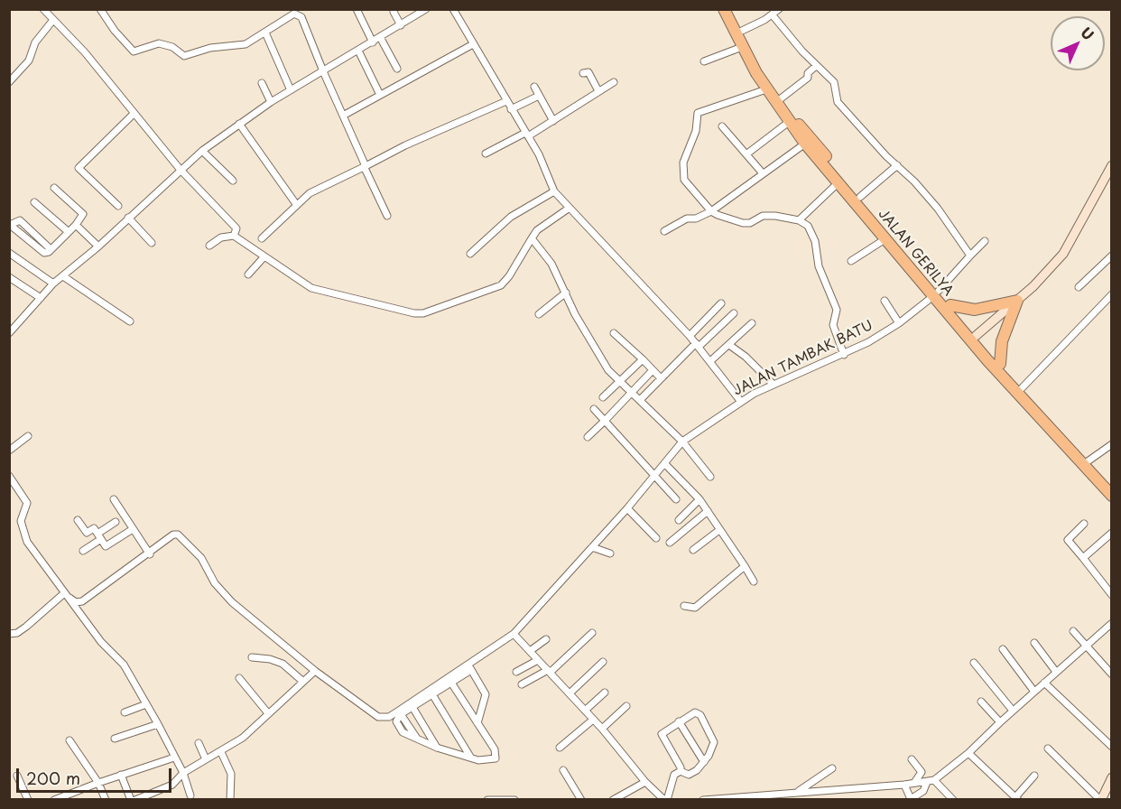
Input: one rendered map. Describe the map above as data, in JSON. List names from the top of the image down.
{
  "streets": {
    "highway": ["JALAN GERILYA"],
    "street": ["JALAN TAMBAK BATU"]
  },
  "crossings": [
    ["JALAN GERILYA", "JALAN TAMBAK BATU"]
  ],
  "scale_bar": "200 m",
  "north": "top right"
}
